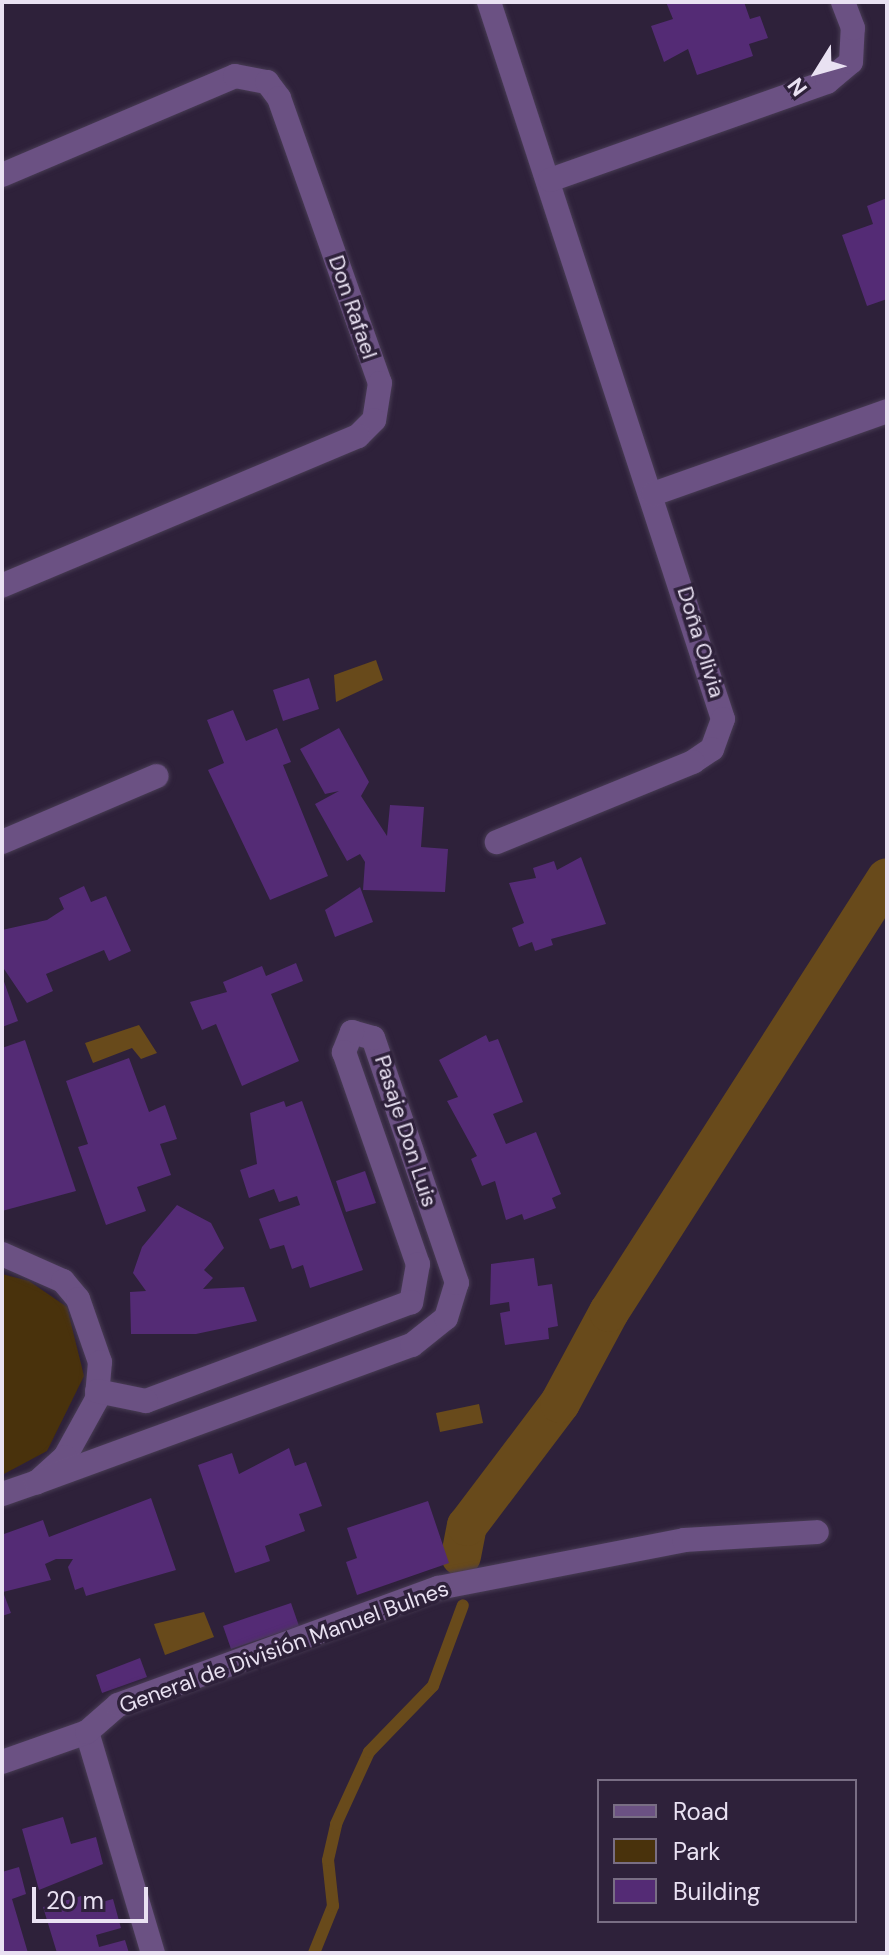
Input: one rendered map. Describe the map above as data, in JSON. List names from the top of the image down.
{
  "streets": {
    "street": [
      "Don Rafael",
      "Doña Olivia",
      "Pasaje Don Luis",
      "General de División Manuel Bulnes"
    ]
  },
  "legend": ["Road", "Park", "Building"],
  "scale_bar": "20 m",
  "north": "bottom left"
}
